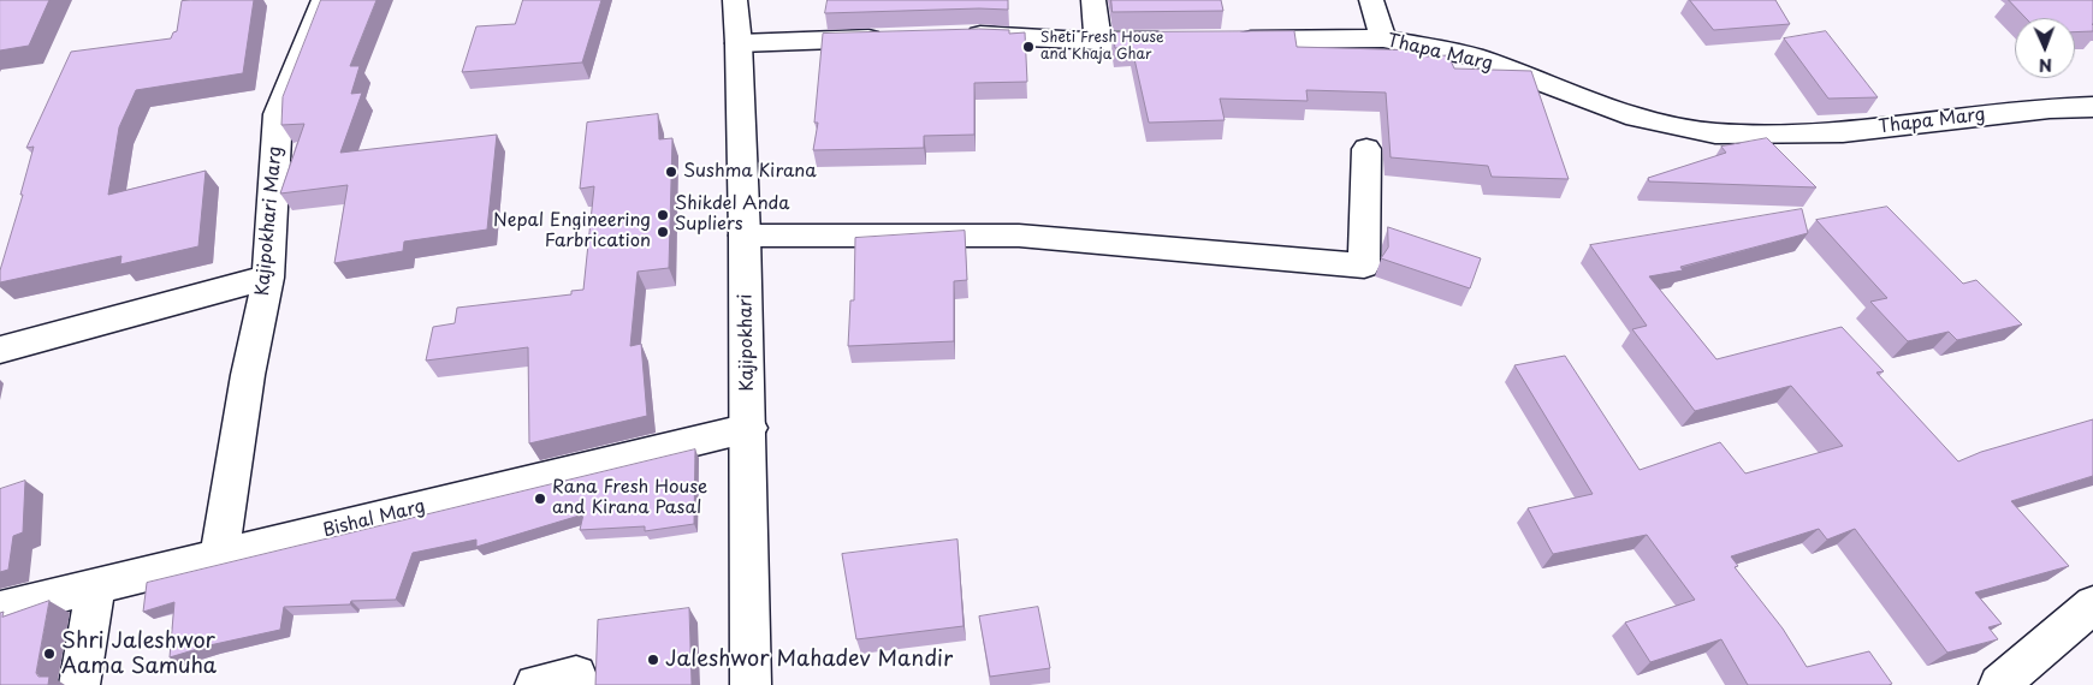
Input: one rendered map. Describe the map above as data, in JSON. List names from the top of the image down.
{
  "streets": {
    "street": [
      "Thapa Marg",
      "Kajipokhari Marg",
      "Kajipokhari",
      "Bishal Marg"
    ]
  },
  "crossings": [
    ["Kajipokhari Marg", "Bishal Marg"],
    ["Kajipokhari", "Bishal Marg"]
  ],
  "places": [
    "Sheti Fresh House and Khaja Ghar",
    "Sushma Kirana",
    "Shikdel Anda Supliers",
    "Nepal Engineering Farbrication",
    "Rana Fresh House and Kirana Pasal",
    "Shri Jaleshwor Aama Samuha",
    "Jaleshwor Mahadev Mandir"
  ],
  "north": "bottom"
}
